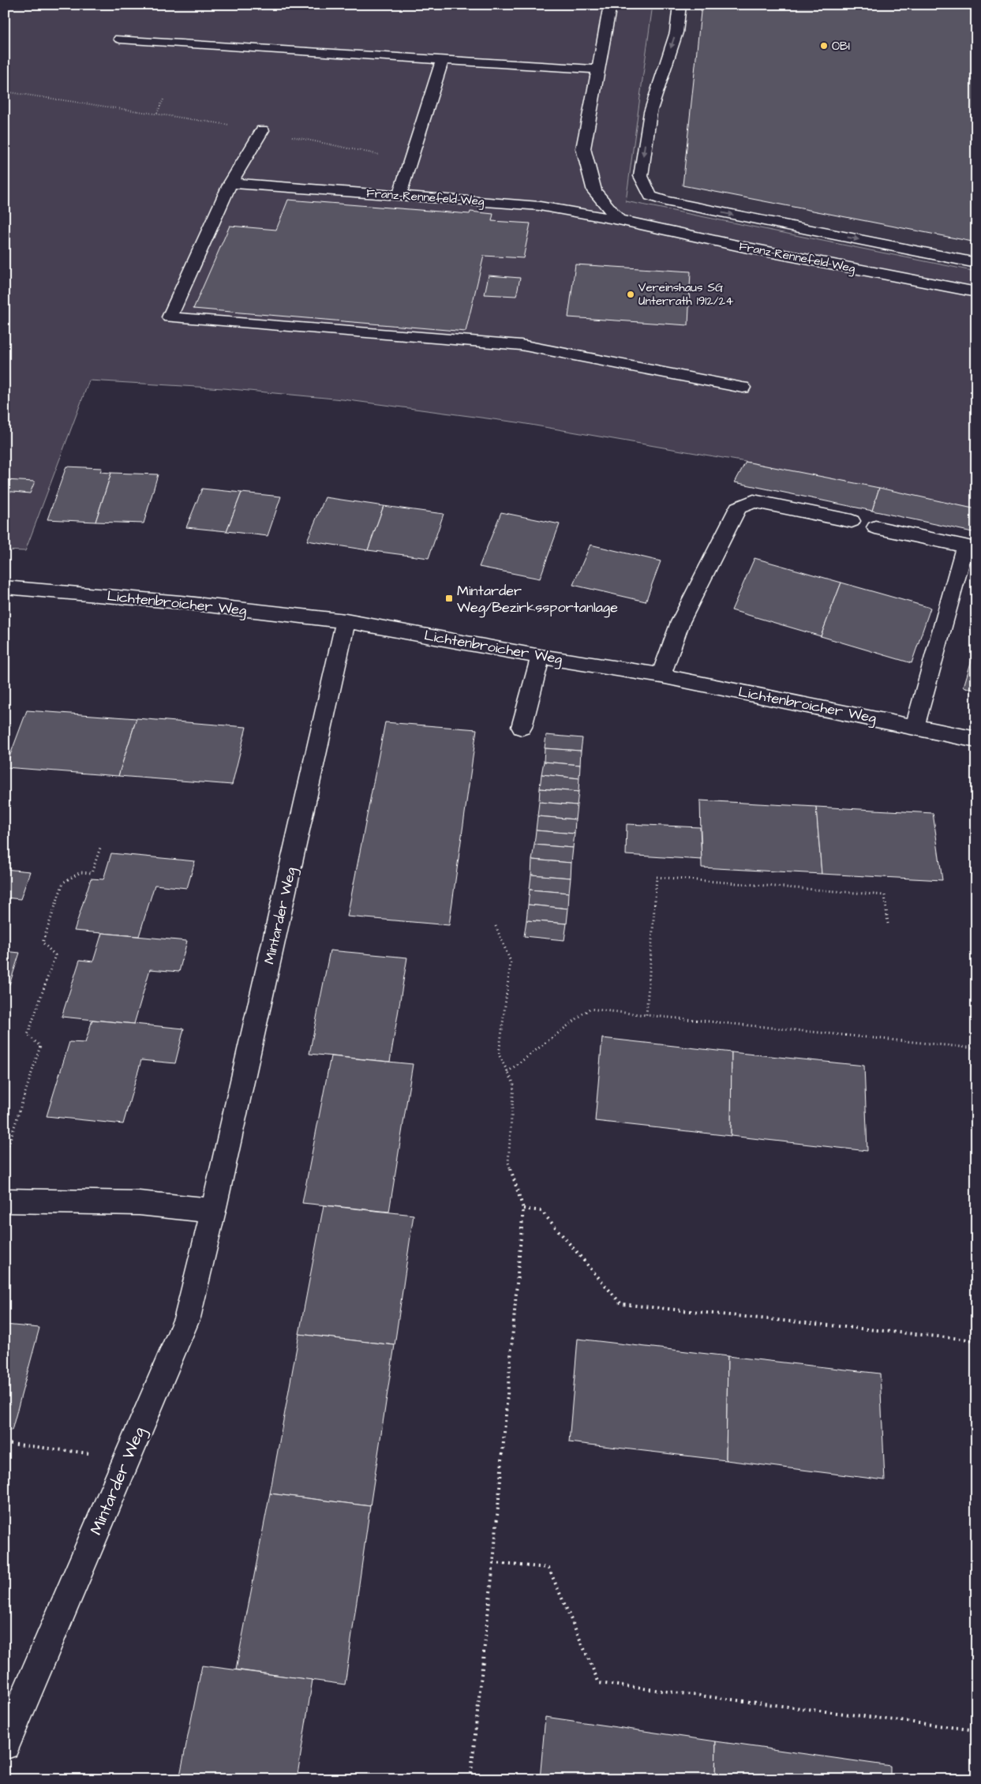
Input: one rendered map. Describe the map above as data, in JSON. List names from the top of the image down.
{
  "streets": {
    "street": ["Franz-Rennefeld-Weg", "Lichtenbroicher Weg", "Mintarder Weg"]
  },
  "crossings": [
    ["Lichtenbroicher Weg", "Mintarder Weg"]
  ],
  "places": {
    "other": ["OBI", "Vereinshaus SG Unterrath 1912/24"],
    "transit": ["Mintarder Weg/Bezirkssportanlage"]
  }
}
